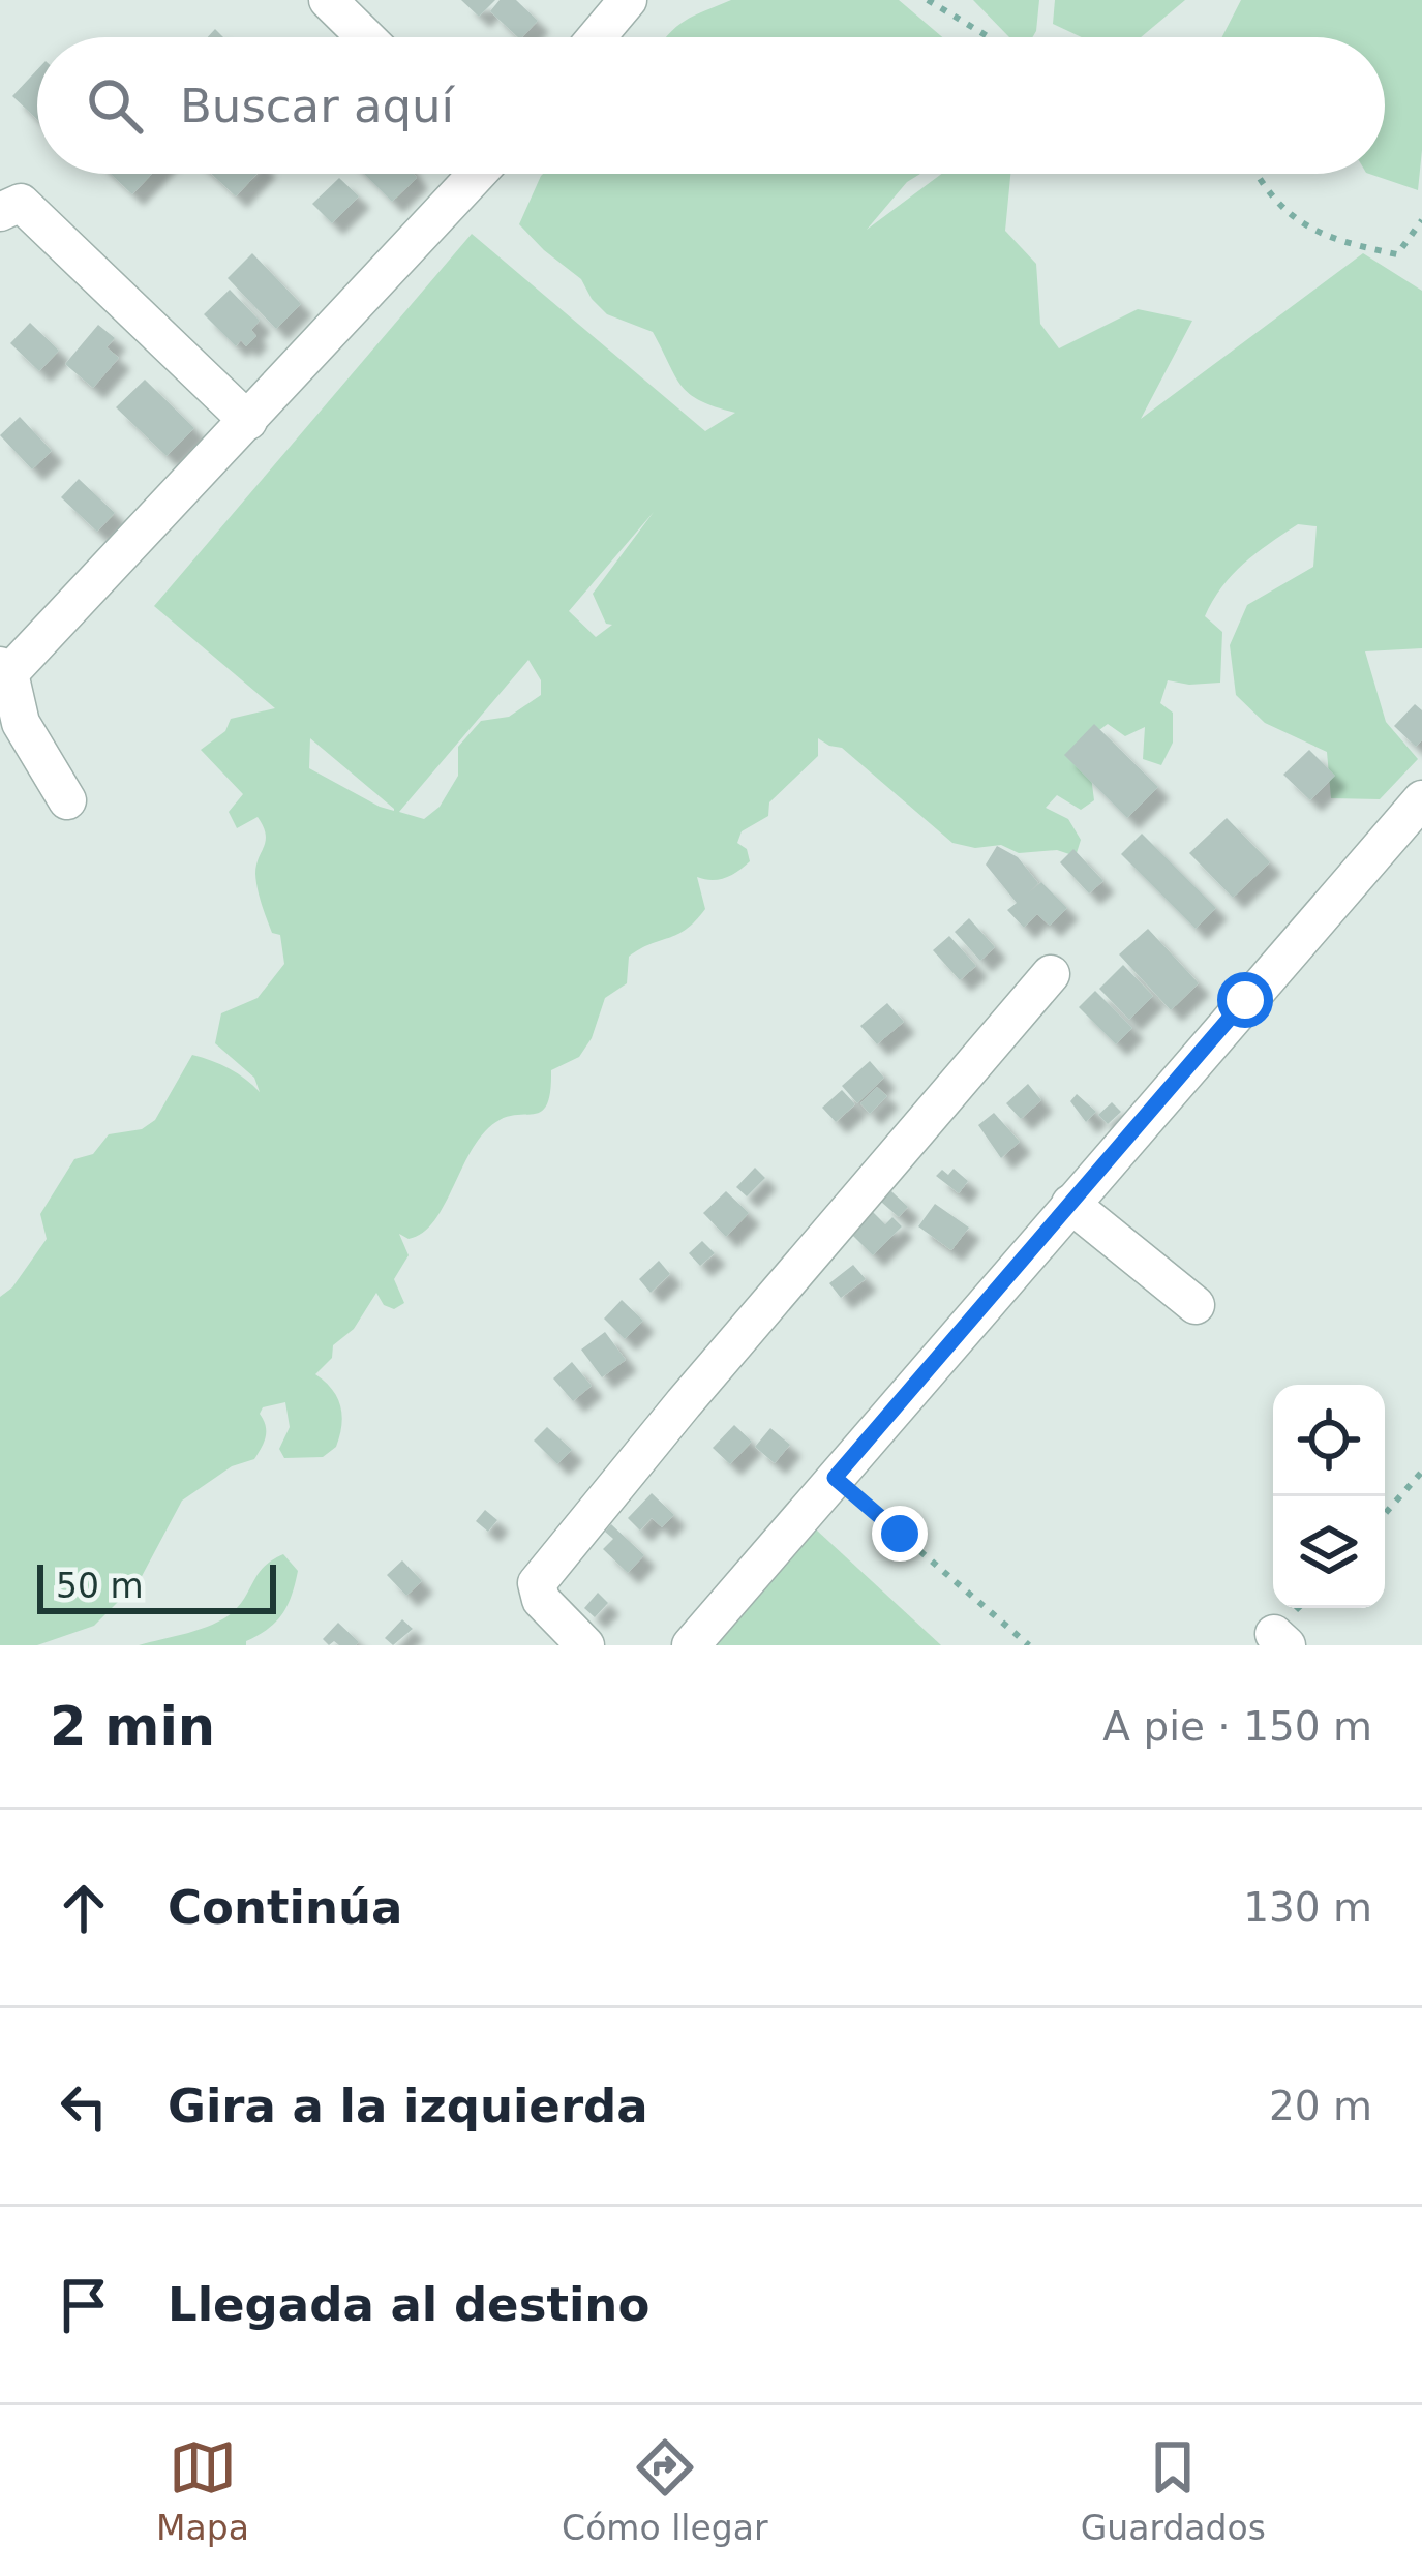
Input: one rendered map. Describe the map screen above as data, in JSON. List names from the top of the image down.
{
  "scale_bar": "50 m",
  "page": {
    "search": "Buscar aquí",
    "scale": "50 m",
    "heading": ["2 min", "A pie · 150 m"],
    "list": [
      ["Continúa", "130 m"],
      ["Gira a la izquierda", "20 m"],
      "Llegada al destino"
    ],
    "nav": ["Mapa", "Cómo llegar", "Guardados"]
  }
}
